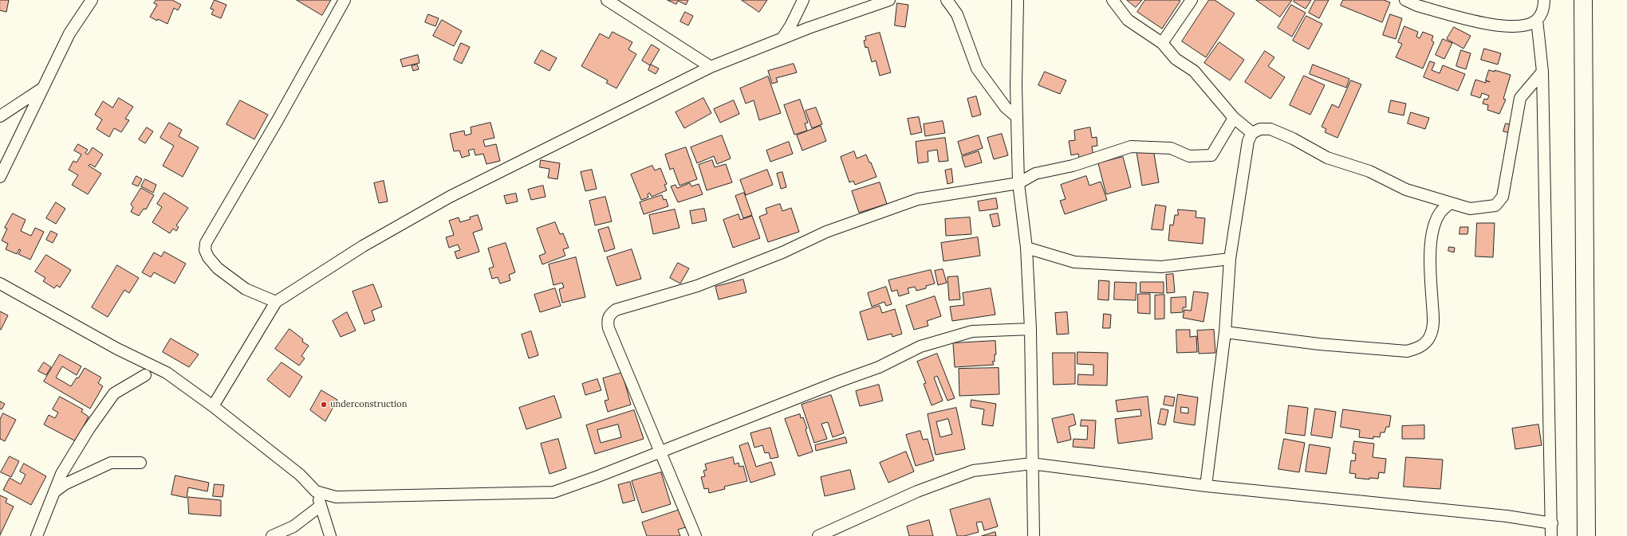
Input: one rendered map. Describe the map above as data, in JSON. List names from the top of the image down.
{
  "places": ["underconstruction"]
}
